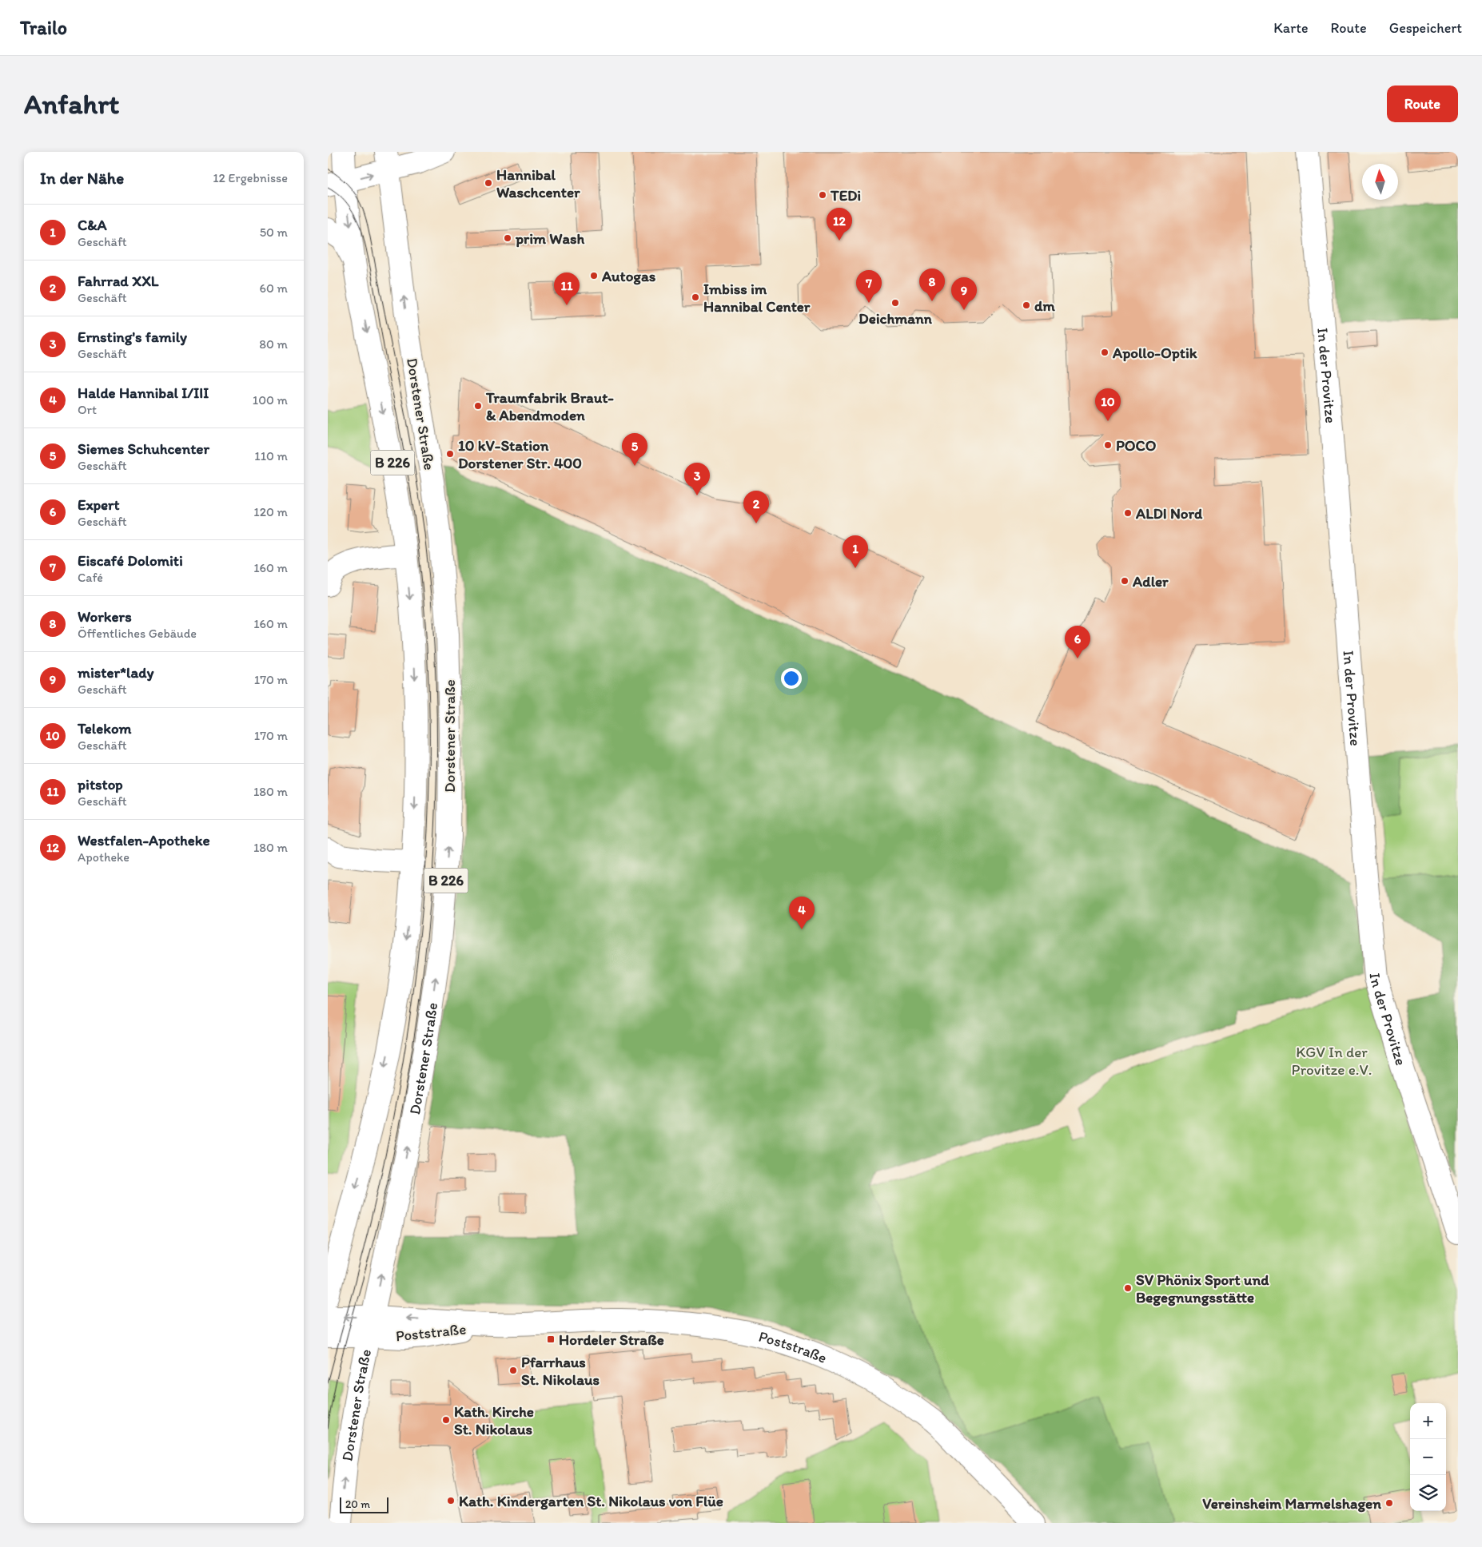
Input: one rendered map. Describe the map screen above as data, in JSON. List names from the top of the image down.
{
  "streets": {
    "main road": [
      "In der Provitze",
      "Dorstener Straße",
      "B 226",
      "Poststraße"
    ]
  },
  "crossings": [
    ["Dorstener Straße", "Poststraße"]
  ],
  "parks": ["KGV In der Provitze e.V."],
  "places": {
    "other": [
      "Hannibal Waschcenter",
      "TEDi",
      "prim Wash",
      "Autogas",
      "Imbiss im Hannibal Center",
      "Deichmann",
      "dm",
      "Apollo-Optik",
      "Traumfabrik Braut- & Abendmoden",
      "POCO",
      "10 kV-Station Dorstener Str. 400",
      "ALDI Nord",
      "Adler",
      "SV Phönix Sport und Begegnungsstätte",
      "Pfarrhaus St. Nikolaus",
      "Kath. Kirche St. Nikolaus",
      "Kath. Kindergarten St. Nikolaus von Flüe",
      "Vereinsheim Marmelshagen"
    ],
    "transit": ["Hordeler Straße"]
  },
  "scale_bar": "20 m",
  "north": "top",
  "page": {
    "header": "Trailo",
    "nav": ["Karte", "Route", "Gespeichert"],
    "buttons": "Route",
    "title": "Anfahrt",
    "heading": ["In der Nähe", "12 Ergebnisse"],
    "list": [
      {
        "mark": "1",
        "name": "C&A",
        "note": "Geschäft",
        "value": "50 m"
      },
      {
        "mark": "2",
        "name": "Fahrrad XXL",
        "note": "Geschäft",
        "value": "60 m"
      },
      {
        "mark": "3",
        "name": "Ernsting's family",
        "note": "Geschäft",
        "value": "80 m"
      },
      {
        "mark": "4",
        "name": "Halde Hannibal I/III",
        "note": "Ort",
        "value": "100 m"
      },
      {
        "mark": "5",
        "name": "Siemes Schuhcenter",
        "note": "Geschäft",
        "value": "110 m"
      },
      {
        "mark": "6",
        "name": "Expert",
        "note": "Geschäft",
        "value": "120 m"
      },
      {
        "mark": "7",
        "name": "Eiscafé Dolomiti",
        "note": "Café",
        "value": "160 m"
      },
      {
        "mark": "8",
        "name": "Workers",
        "note": "Öffentliches Gebäude",
        "value": "160 m"
      },
      {
        "mark": "9",
        "name": "mister*lady",
        "note": "Geschäft",
        "value": "170 m"
      },
      {
        "mark": "10",
        "name": "Telekom",
        "note": "Geschäft",
        "value": "170 m"
      },
      {
        "mark": "11",
        "name": "pitstop",
        "note": "Geschäft",
        "value": "180 m"
      },
      {
        "mark": "12",
        "name": "Westfalen-Apotheke",
        "note": "Apotheke",
        "value": "180 m"
      }
    ],
    "pins": [
      "12",
      "8",
      "7",
      "11",
      "9",
      "10",
      "5",
      "3",
      "2",
      "1",
      "6",
      "4"
    ],
    "map_buttons": ["+", "−"],
    "scale": "20 m"
  }
}
